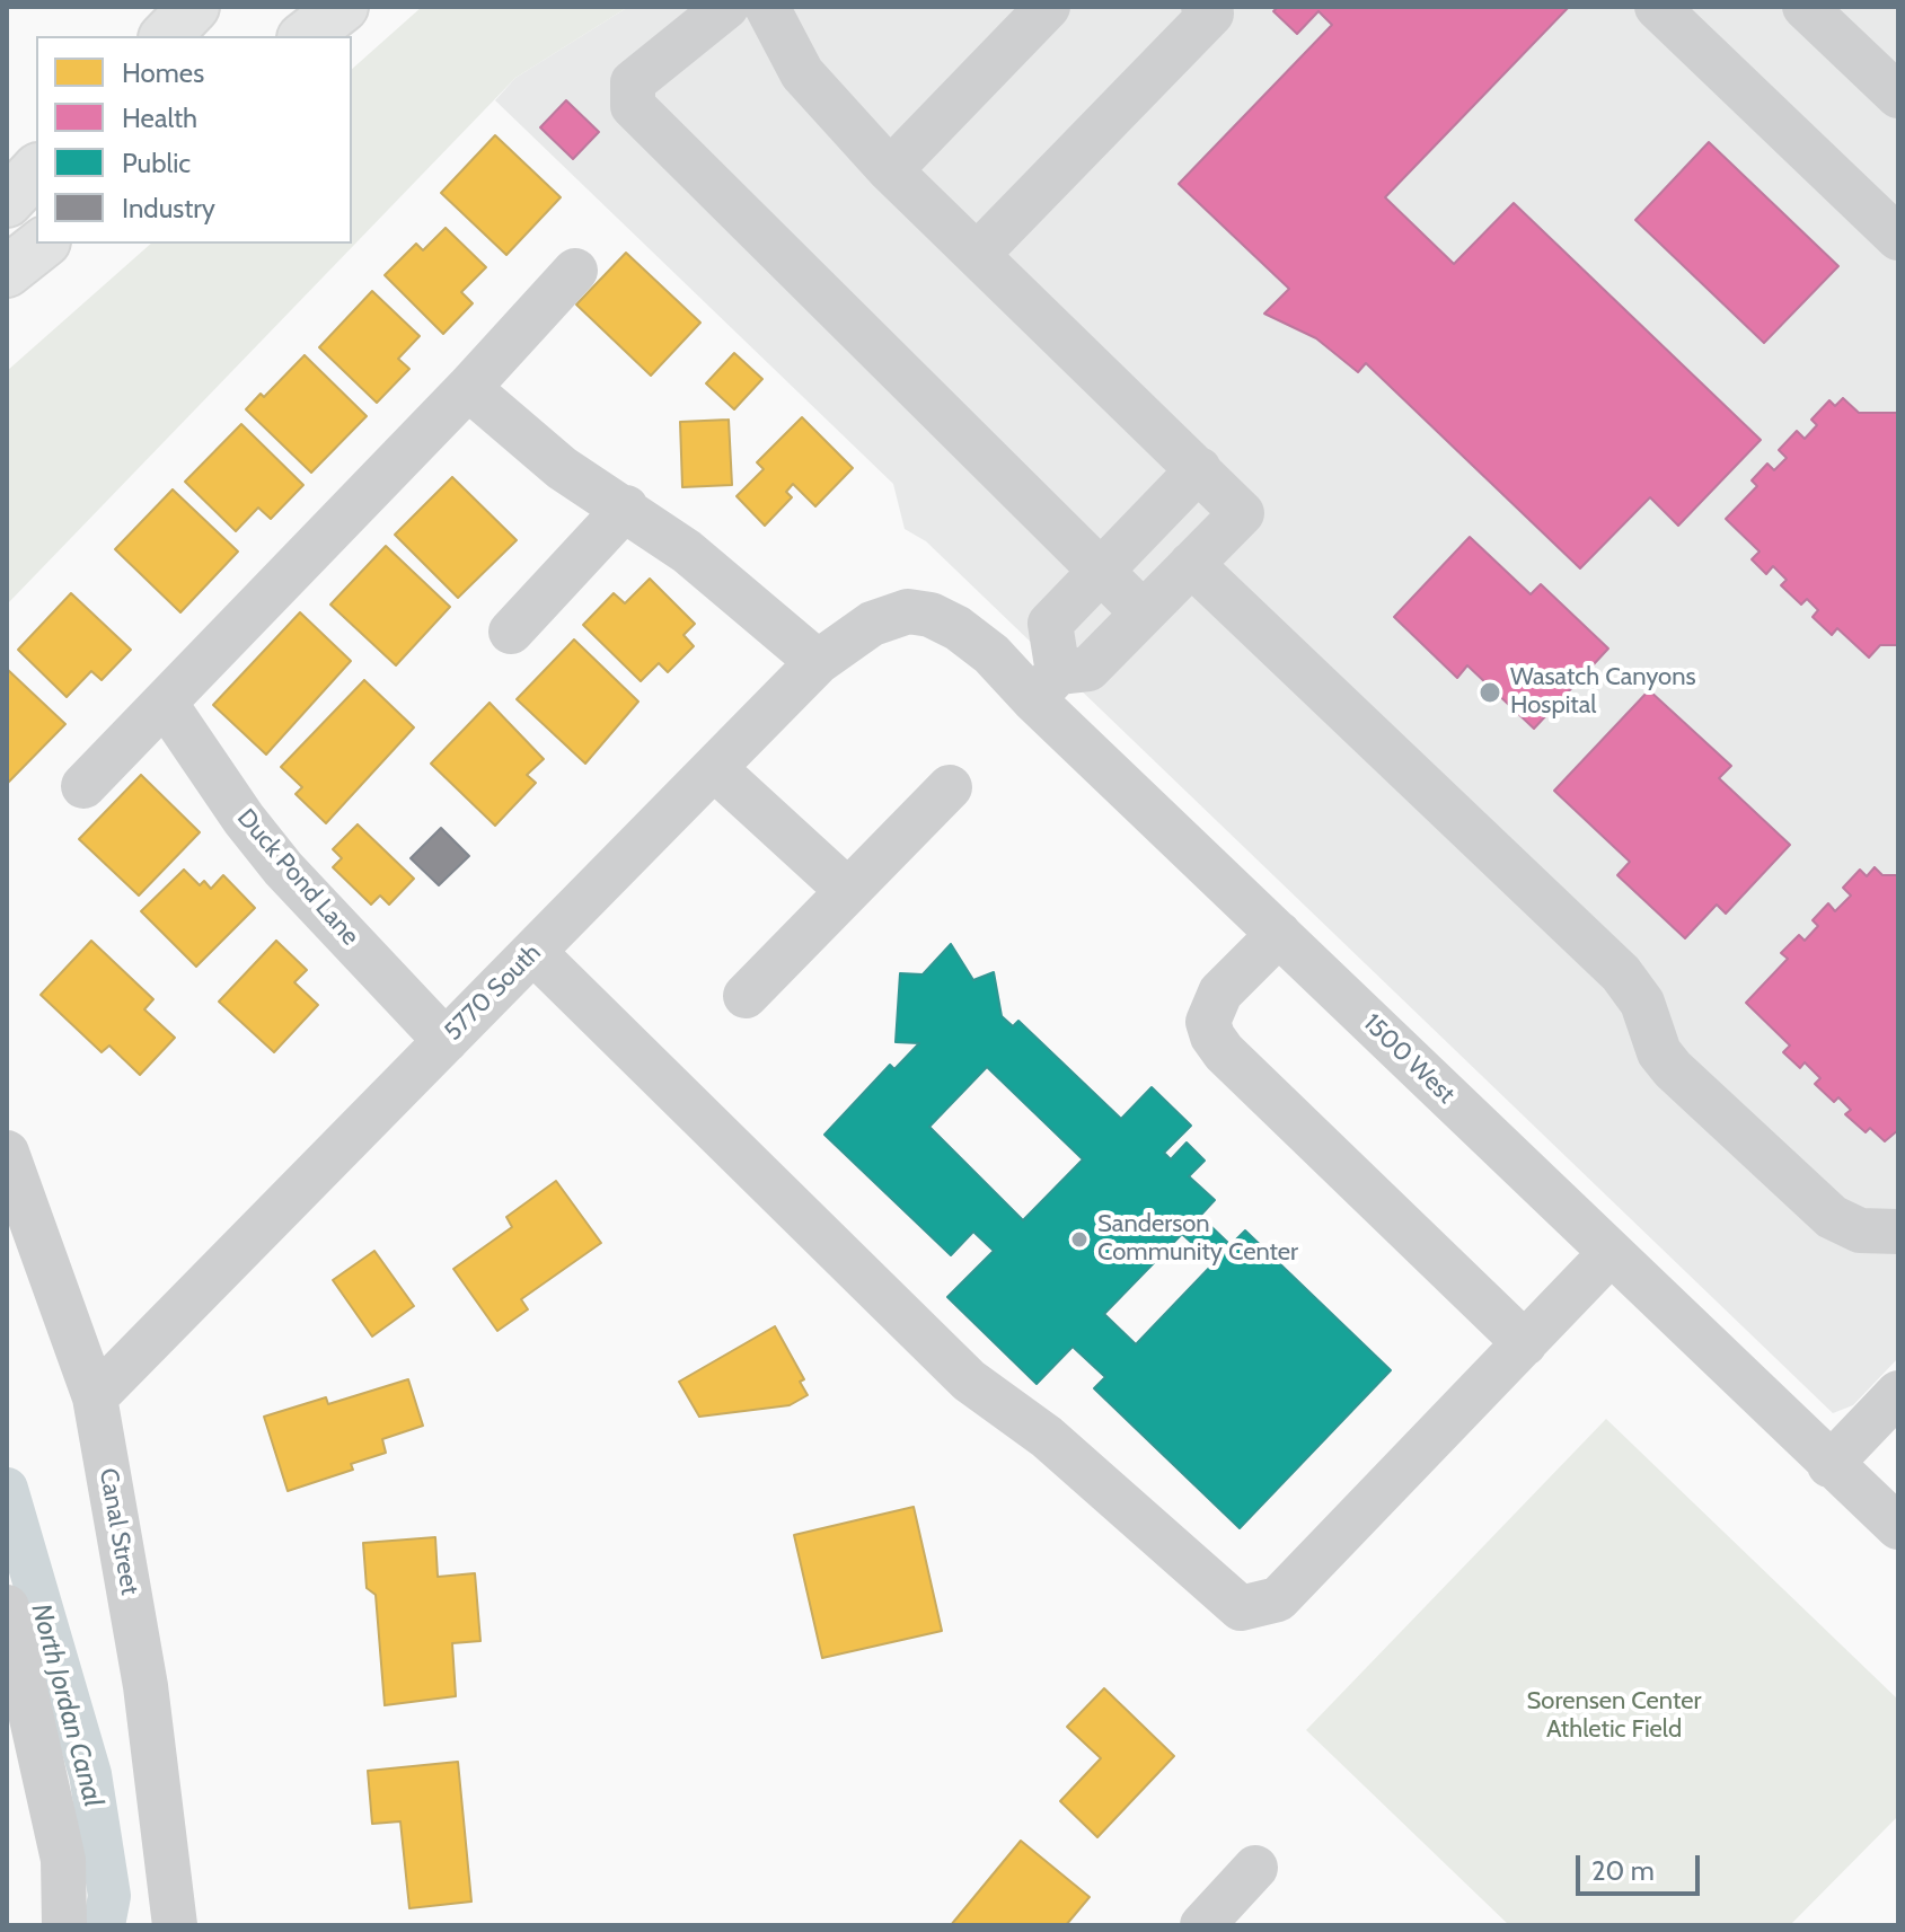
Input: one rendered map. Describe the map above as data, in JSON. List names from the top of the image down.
{
  "streets": {
    "street": [
      "Duck Pond Lane",
      "5770 South",
      "1500 West",
      "Canal Street"
    ]
  },
  "crossings": [
    ["Duck Pond Lane", "5770 South"],
    ["5770 South", "1500 West"],
    ["5770 South", "Canal Street"]
  ],
  "water": ["North Jordan Canal"],
  "parks": ["Sorensen Center Athletic Field"],
  "places": ["Wasatch Canyons Hospital", "Sanderson Community Center"],
  "legend": [
    "Homes",
    "Health",
    "Public",
    "Industry"
  ],
  "scale_bar": "20 m"
}
